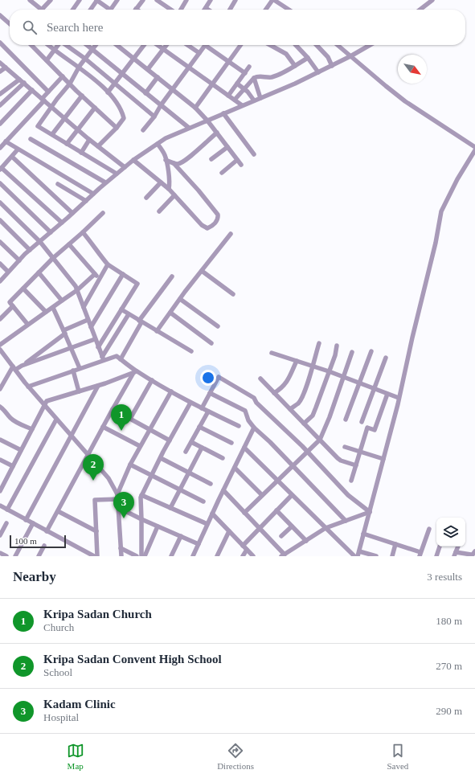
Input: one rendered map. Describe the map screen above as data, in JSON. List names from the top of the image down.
{
  "scale_bar": "100 m",
  "north": "bottom right",
  "page": {
    "search": "Search here",
    "pins": ["1", "2", "3"],
    "scale": "100 m",
    "heading": ["Nearby", "3 results"],
    "list": [
      {
        "mark": "1",
        "name": "Kripa Sadan Church",
        "note": "Church",
        "value": "180 m"
      },
      {
        "mark": "2",
        "name": "Kripa Sadan Convent High School",
        "note": "School",
        "value": "270 m"
      },
      {
        "mark": "3",
        "name": "Kadam Clinic",
        "note": "Hospital",
        "value": "290 m"
      }
    ],
    "nav": ["Map", "Directions", "Saved"]
  }
}
